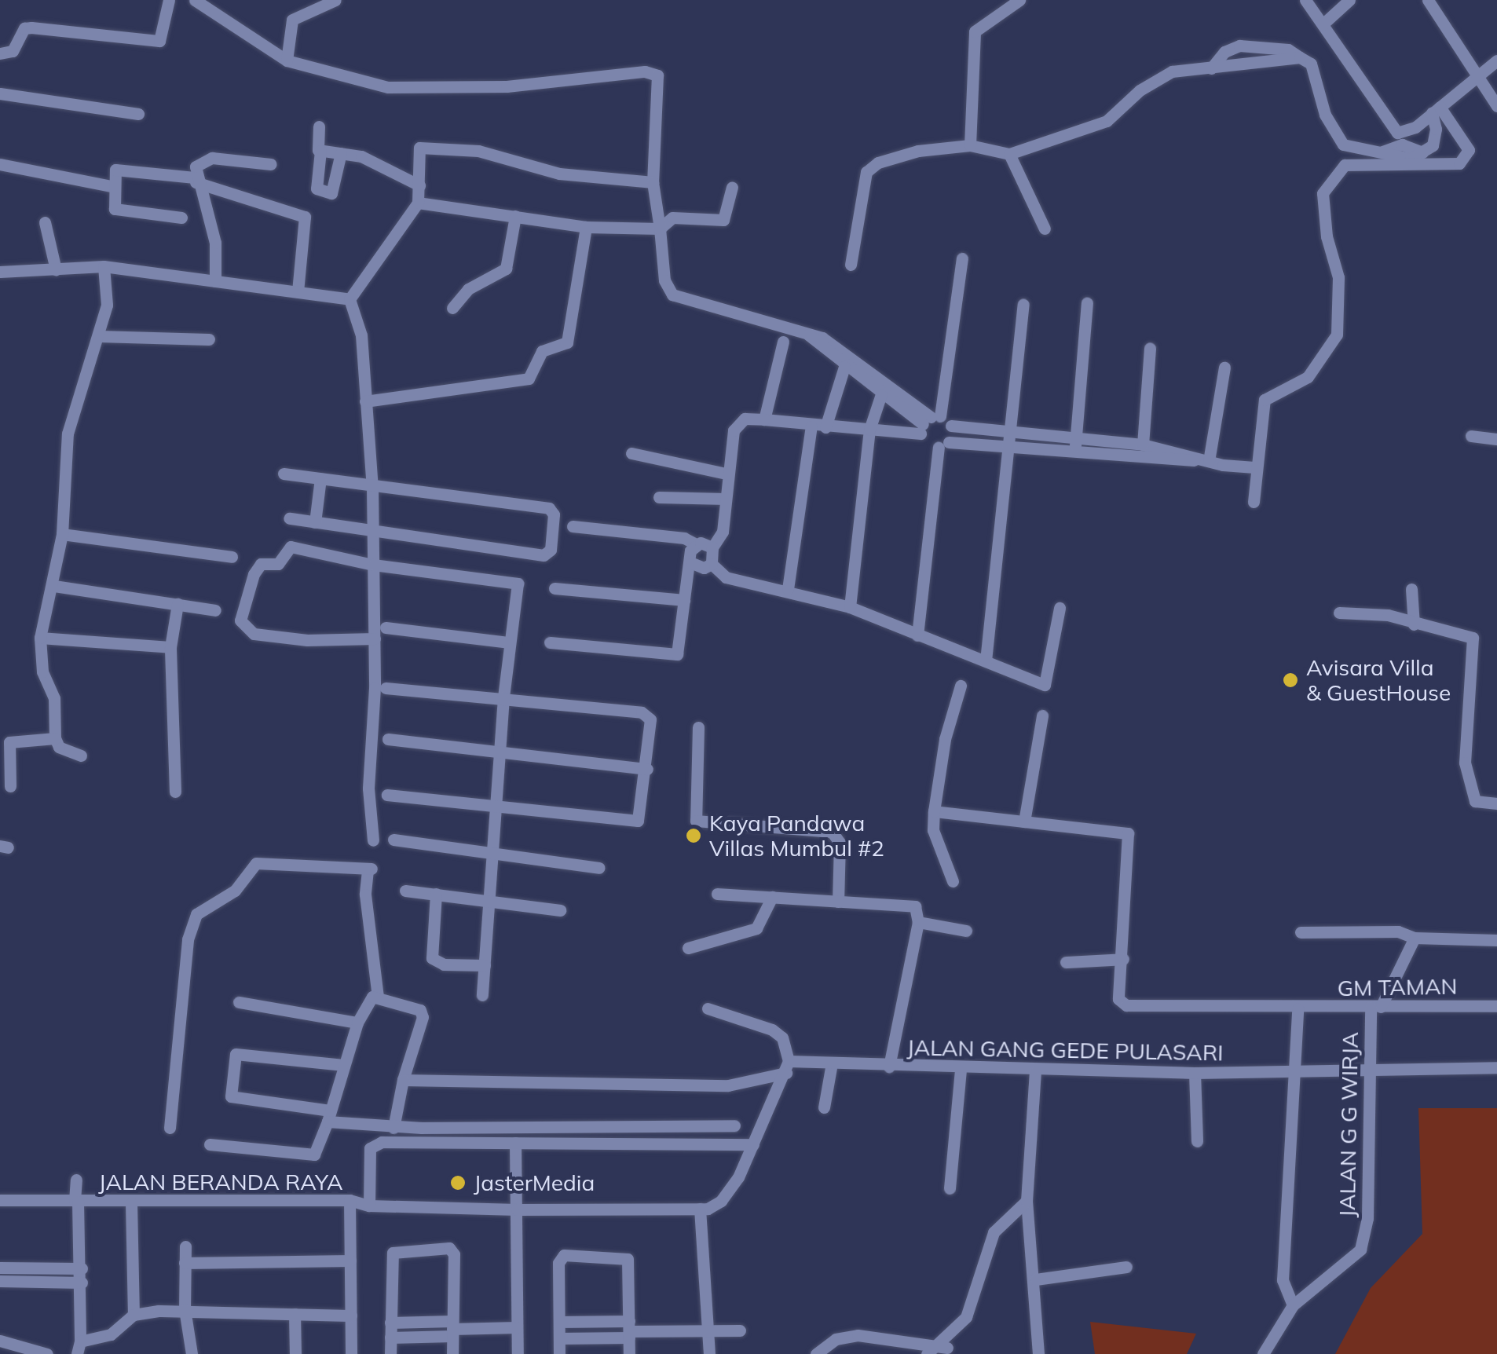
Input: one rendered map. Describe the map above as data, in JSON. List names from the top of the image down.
{
  "streets": {
    "street": [
      "GM TAMAN",
      "JALAN GANG GEDE PULASARI",
      "JALAN G G WIRJA",
      "JALAN BERANDA RAYA"
    ]
  },
  "crossings": [
    ["GM TAMAN", "JALAN G G WIRJA"],
    ["JALAN GANG GEDE PULASARI", "JALAN G G WIRJA"]
  ],
  "places": ["Avisara Villa & GuestHouse", "Kaya Pandawa Villas Mumbul #2", "JasterMedia"]
}
